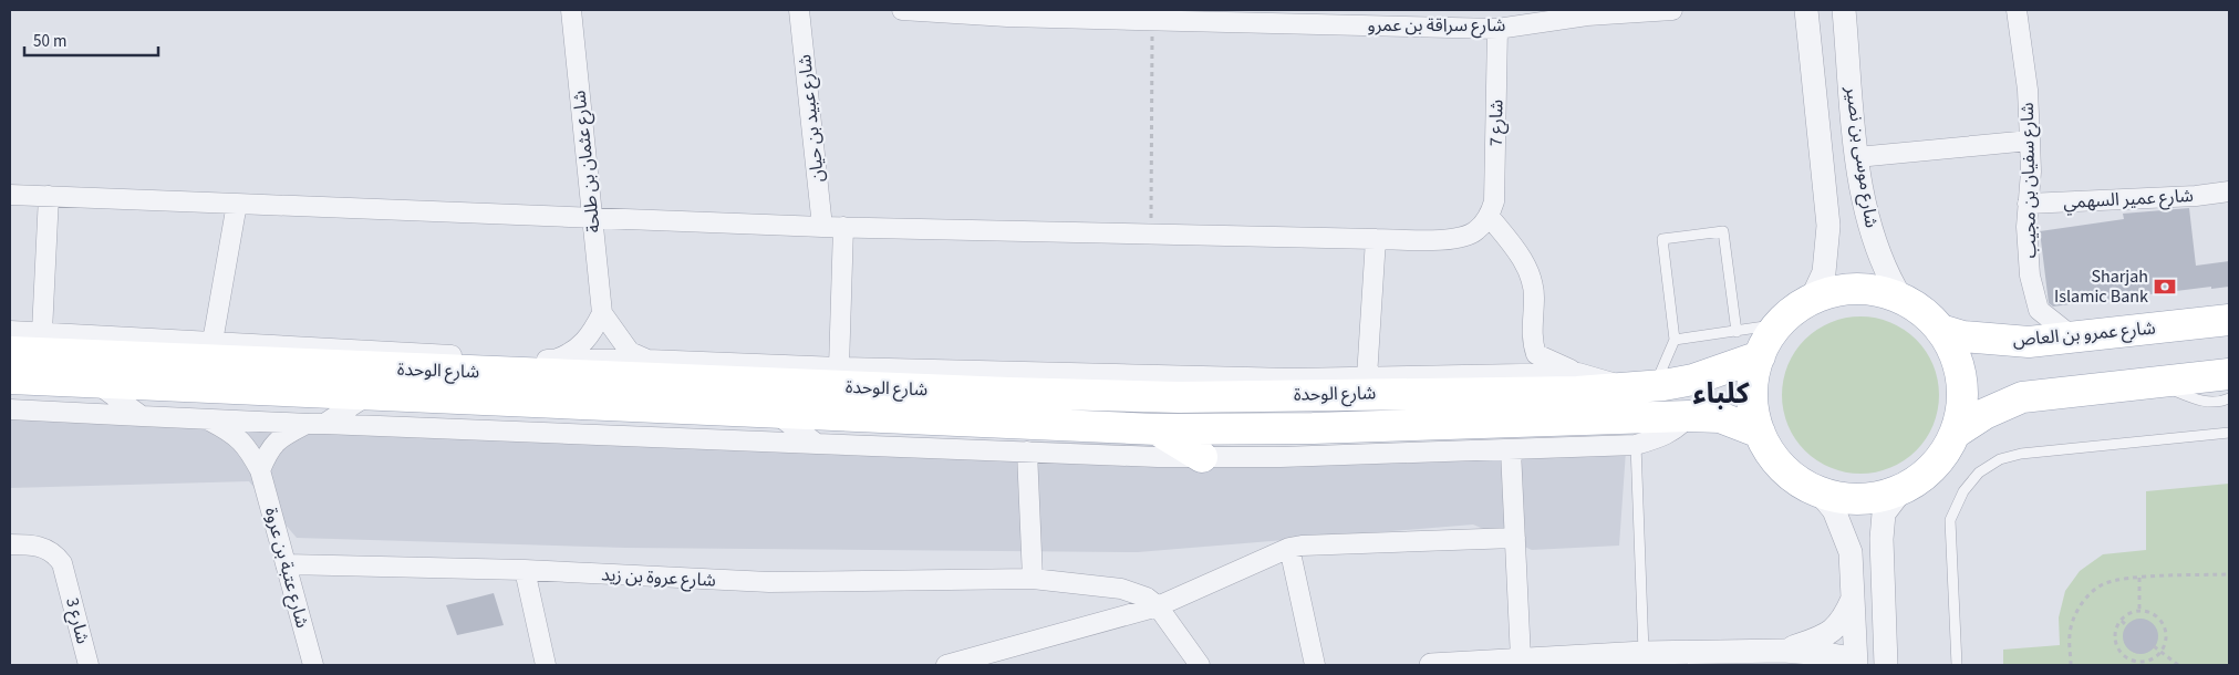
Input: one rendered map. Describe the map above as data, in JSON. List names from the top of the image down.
{
  "streets": {
    "main road": ["شارع عمرو بن العاص", "شارع الوحدة"],
    "street": [
      "شارع سراقة بن عمرو",
      "شارع عبيد بن حيان",
      "شارع 7",
      "شارع موسى بن نصير",
      "شارع عثمان بن طلحة",
      "شارع سفيان بن مجيب",
      "شارع عمير السهمي",
      "شارع عتبة بن عروة",
      "شارع عروة بن زيد",
      "شارع 3"
    ]
  },
  "crossings": [
    ["شارع سراقة بن عمرو", "شارع 7"],
    ["شارع سفيان بن مجيب", "شارع عمير السهمي"],
    ["شارع سفيان بن مجيب", "شارع عمرو بن العاص"],
    ["شارع عتبة بن عروة", "شارع عروة بن زيد"]
  ],
  "districts": ["كلباء"],
  "places": {
    "bank": ["Sharjah Islamic Bank"]
  },
  "scale_bar": "50 m"
}
